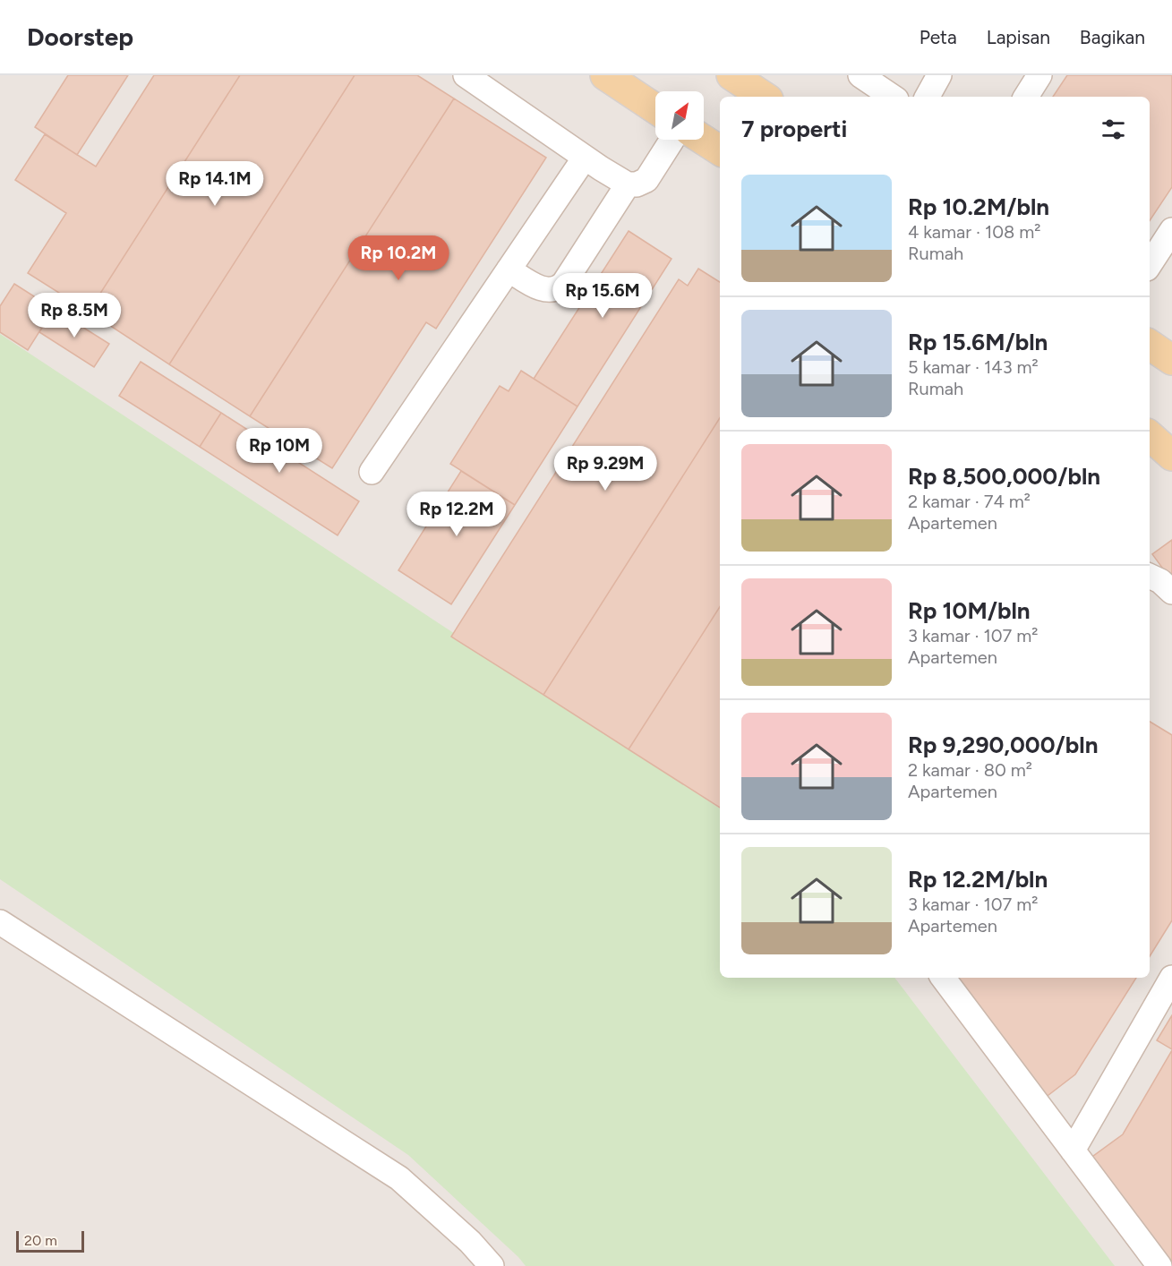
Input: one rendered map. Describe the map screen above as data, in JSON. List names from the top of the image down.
{
  "scale_bar": "20 m",
  "north": "top right",
  "page": {
    "header": "Doorstep",
    "nav": ["Peta", "Lapisan", "Bagikan"],
    "heading": "7 properti",
    "price": [
      "Rp 14.1M",
      "Rp 10.2M",
      "Rp 15.6M",
      "Rp 8.5M",
      "Rp 10M",
      "Rp 9.29M",
      "Rp 12.2M"
    ],
    "list": [
      {
        "name": "Rp 10.2M/bln",
        "note": "4 kamar · 108 m² · Rumah"
      },
      {
        "name": "Rp 15.6M/bln",
        "note": "5 kamar · 143 m² · Rumah"
      },
      {
        "name": "Rp 8,500,000/bln",
        "note": "2 kamar · 74 m² · Apartemen"
      },
      {
        "name": "Rp 10M/bln",
        "note": "3 kamar · 107 m² · Apartemen"
      },
      {
        "name": "Rp 9,290,000/bln",
        "note": "2 kamar · 80 m² · Apartemen"
      },
      {
        "name": "Rp 12.2M/bln",
        "note": "3 kamar · 107 m² · Apartemen"
      }
    ],
    "scale": "20 m"
  }
}
